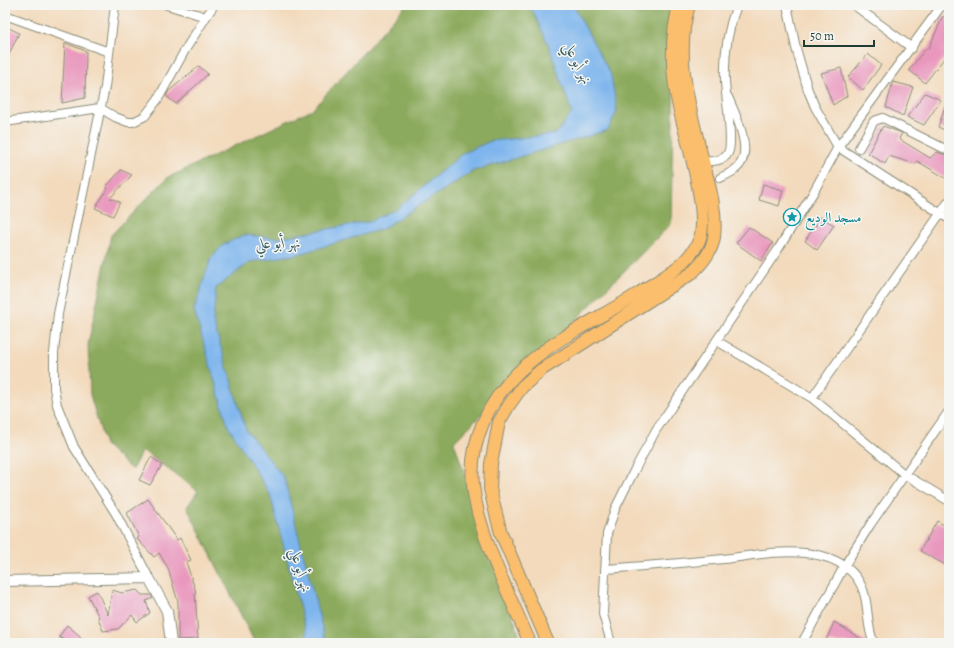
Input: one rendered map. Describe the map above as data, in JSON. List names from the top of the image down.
{
  "water": ["نهر أبو علي"],
  "places": {
    "place": ["مسجد الوديع"]
  },
  "scale_bar": "50 m"
}
